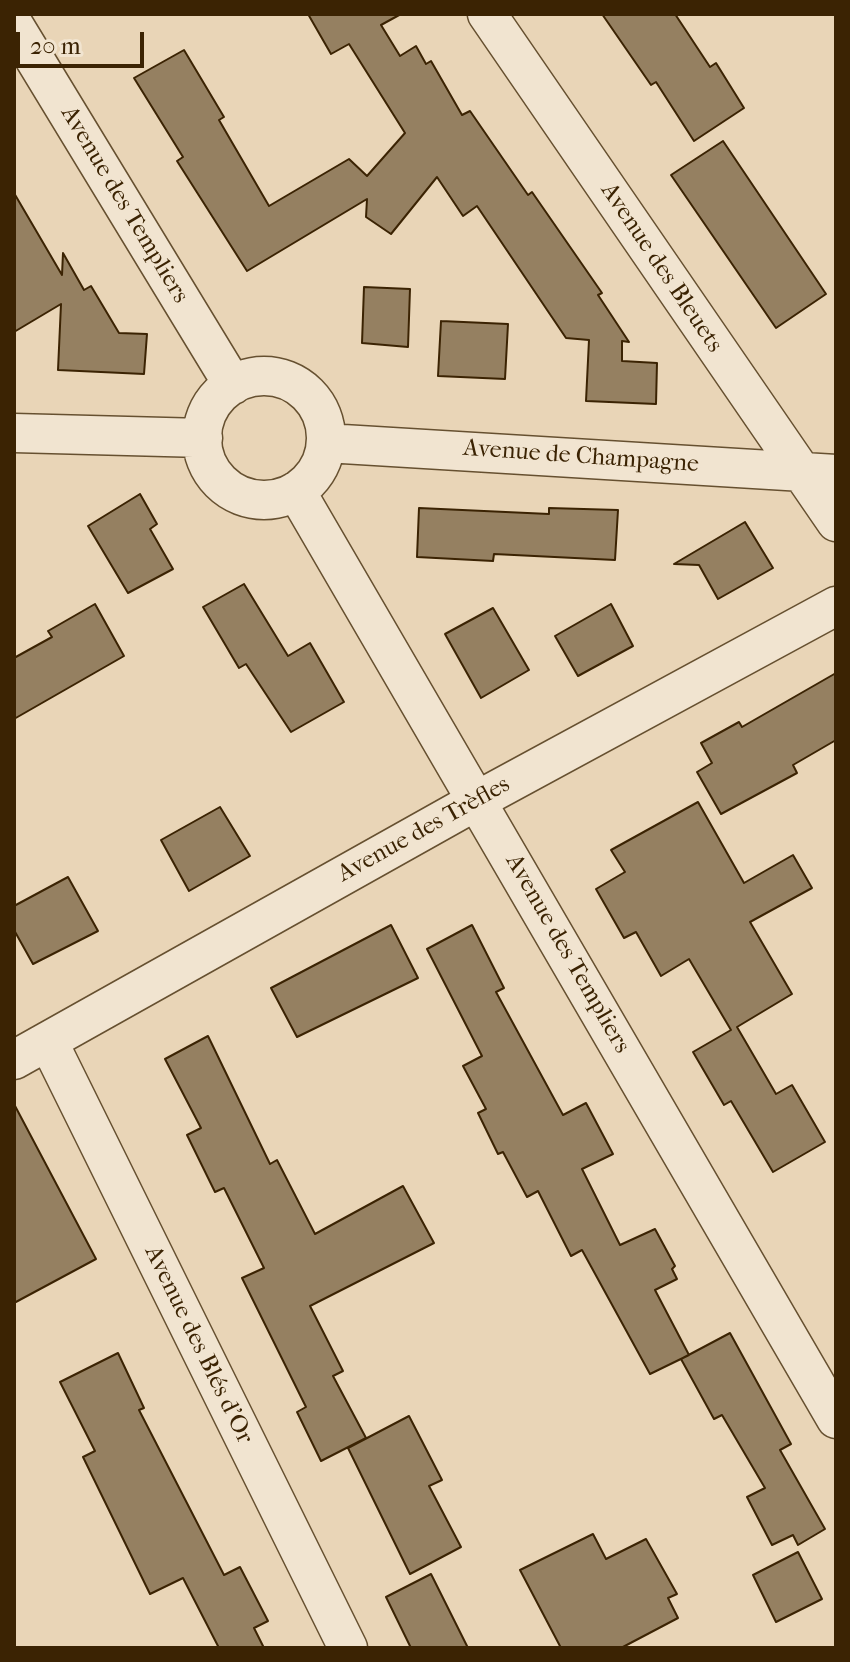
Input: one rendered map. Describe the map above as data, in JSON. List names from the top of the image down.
{
  "streets": {
    "street": [
      "Avenue des Templiers",
      "Avenue des Bleuets",
      "Avenue de Champagne",
      "Avenue des Trèfles",
      "Avenue des Blés d'Or"
    ]
  },
  "crossings": [
    ["Avenue des Templiers", "Avenue de Champagne"],
    ["Avenue des Templiers", "Avenue des Trèfles"],
    ["Avenue des Bleuets", "Avenue de Champagne"],
    ["Avenue des Trèfles", "Avenue des Blés d'Or"]
  ],
  "scale_bar": "20 m"
}
